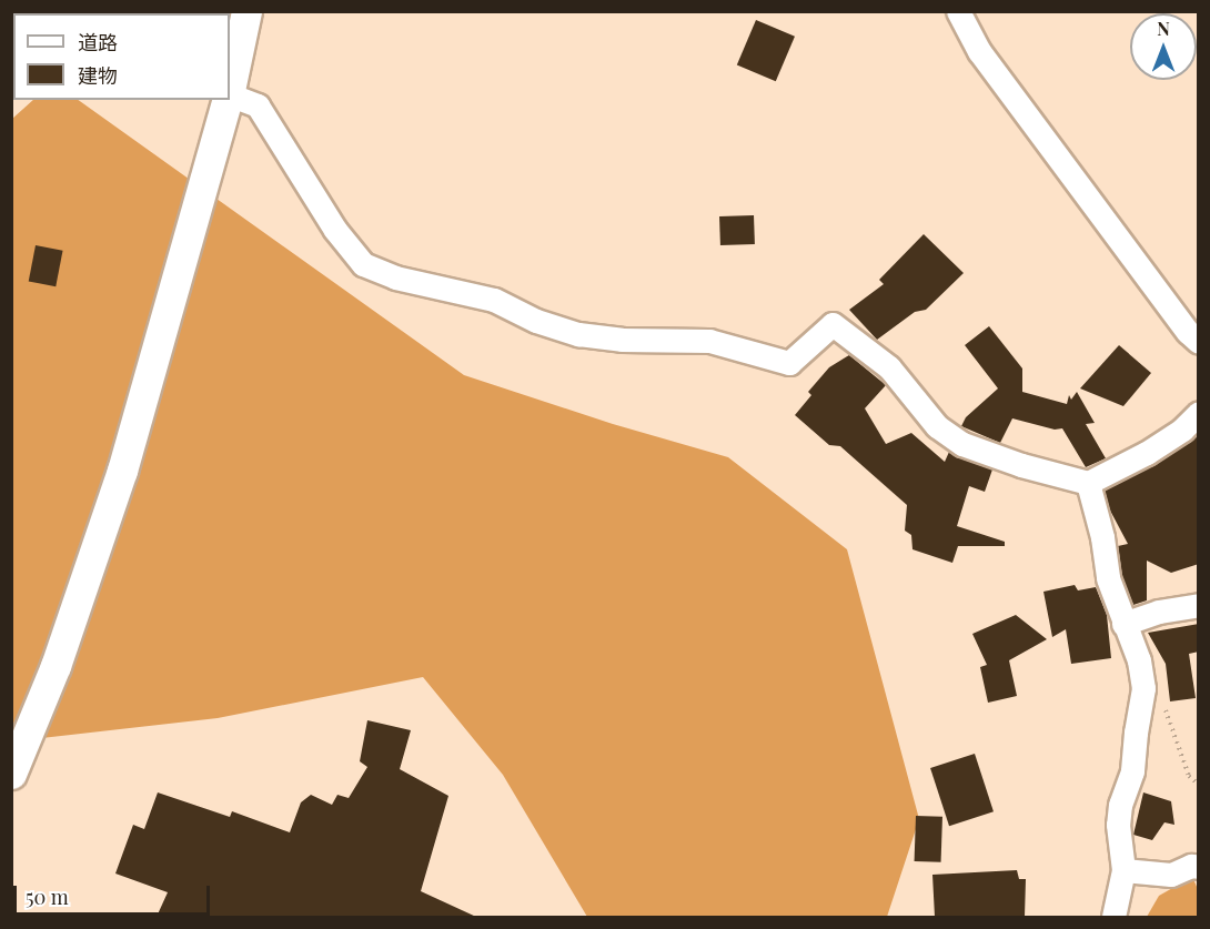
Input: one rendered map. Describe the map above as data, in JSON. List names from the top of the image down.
{
  "legend": ["道路", "建物"],
  "scale_bar": "50 m",
  "north": "top"
}
